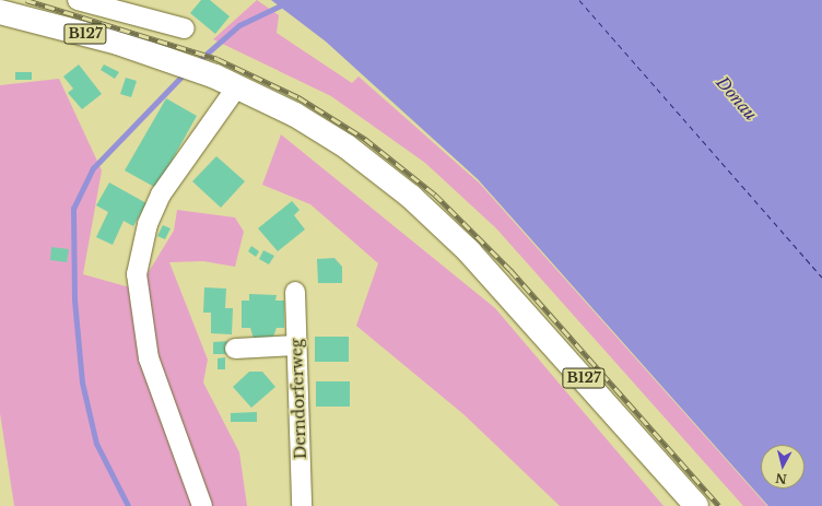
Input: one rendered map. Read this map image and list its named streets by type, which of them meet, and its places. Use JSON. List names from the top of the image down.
{
  "streets": {
    "main road": ["B127"],
    "street": ["Derndorferweg"]
  },
  "water": ["Donau"],
  "north": "bottom"
}
